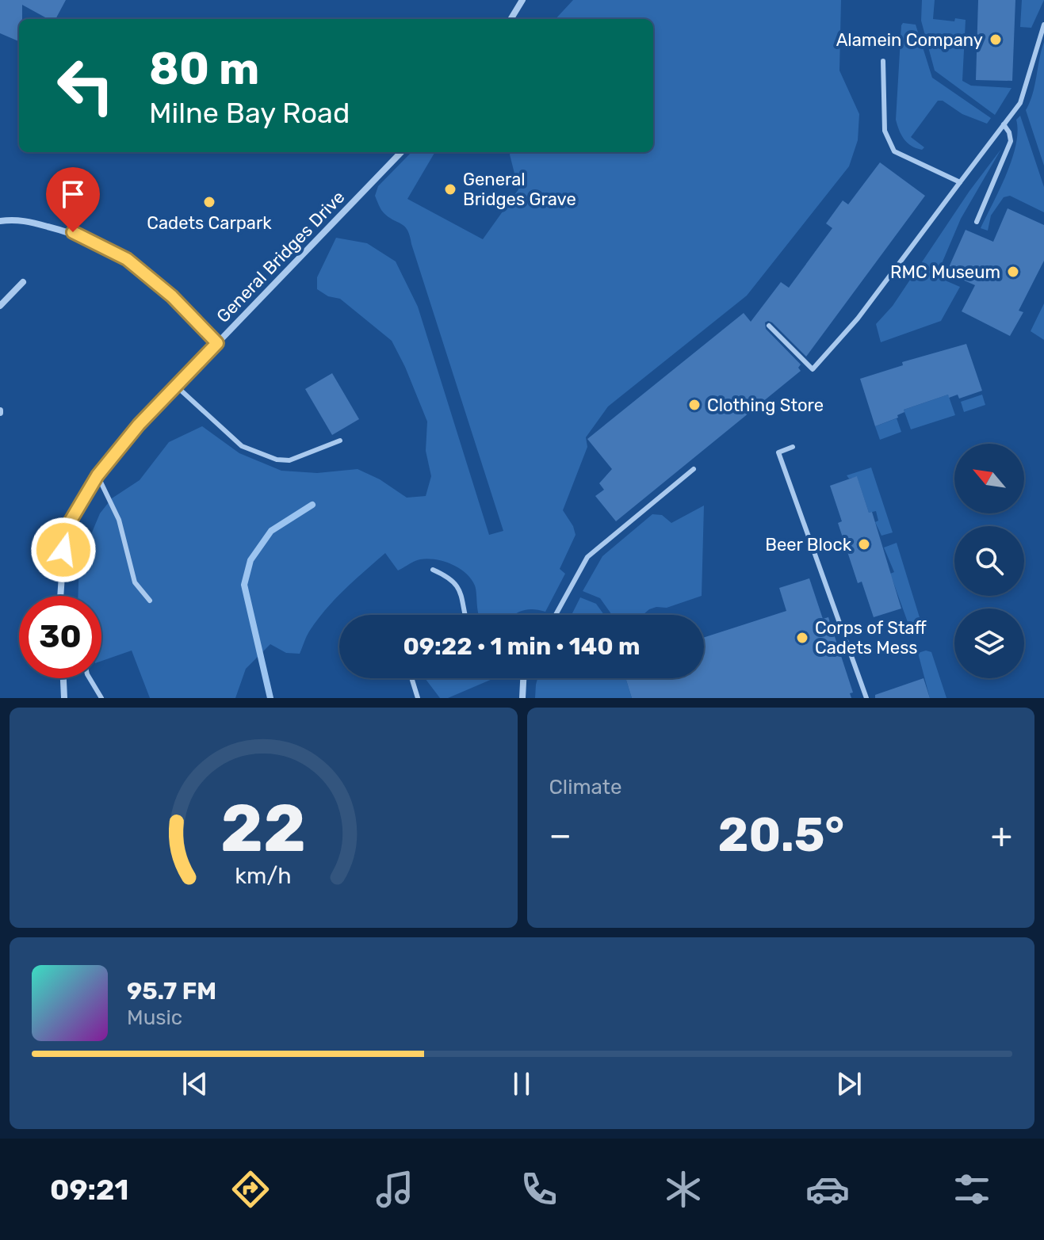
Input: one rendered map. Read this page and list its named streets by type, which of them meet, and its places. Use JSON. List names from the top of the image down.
{
  "streets": {
    "street": ["General Bridges Drive"]
  },
  "places": [
    "Alamein Company",
    "General Bridges Grave",
    "Cadets Carpark",
    "RMC Museum",
    "Clothing Store",
    "Beer Block",
    "Corps of Staff Cadets Mess"
  ],
  "north": "top left",
  "page": {
    "turn": ["80 m", "Milne Bay Road"],
    "limit": "30",
    "trip": "09:22 · 1 min · 140 m",
    "tile": "Climate",
    "heat": ["−", "20.5°", "+"],
    "song": ["95.7 FM", "Music"],
    "tabs": "09:21",
    "gauge": ["22", "km/h"]
  }
}
